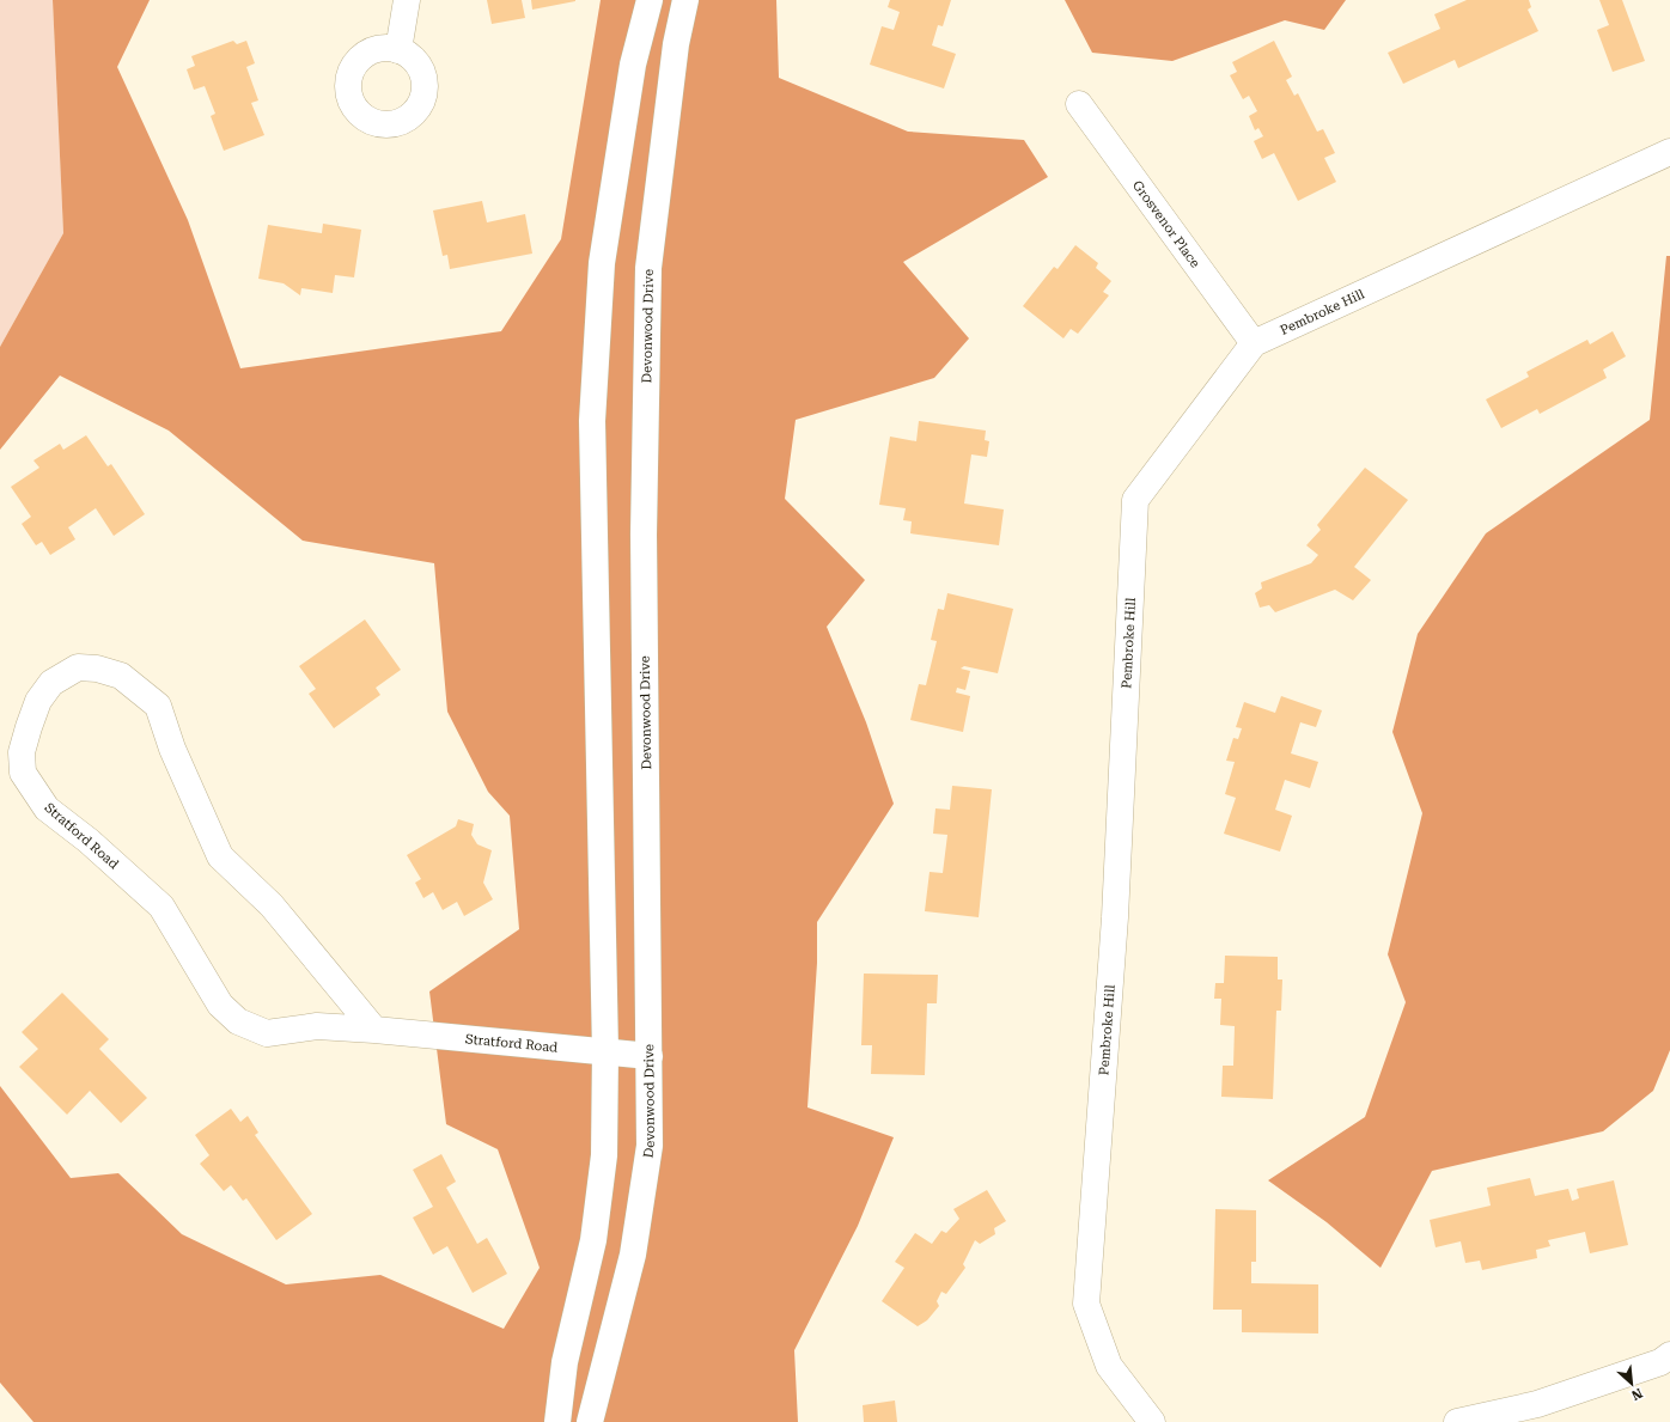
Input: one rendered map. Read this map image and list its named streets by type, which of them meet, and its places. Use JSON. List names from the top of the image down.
{
  "streets": {
    "street": [
      "Grosvenor Place",
      "Pembroke Hill",
      "Devonwood Drive",
      "Stratford Road"
    ]
  },
  "crossings": [
    ["Grosvenor Place", "Pembroke Hill"],
    ["Devonwood Drive", "Stratford Road"]
  ],
  "north": "bottom right"
}
